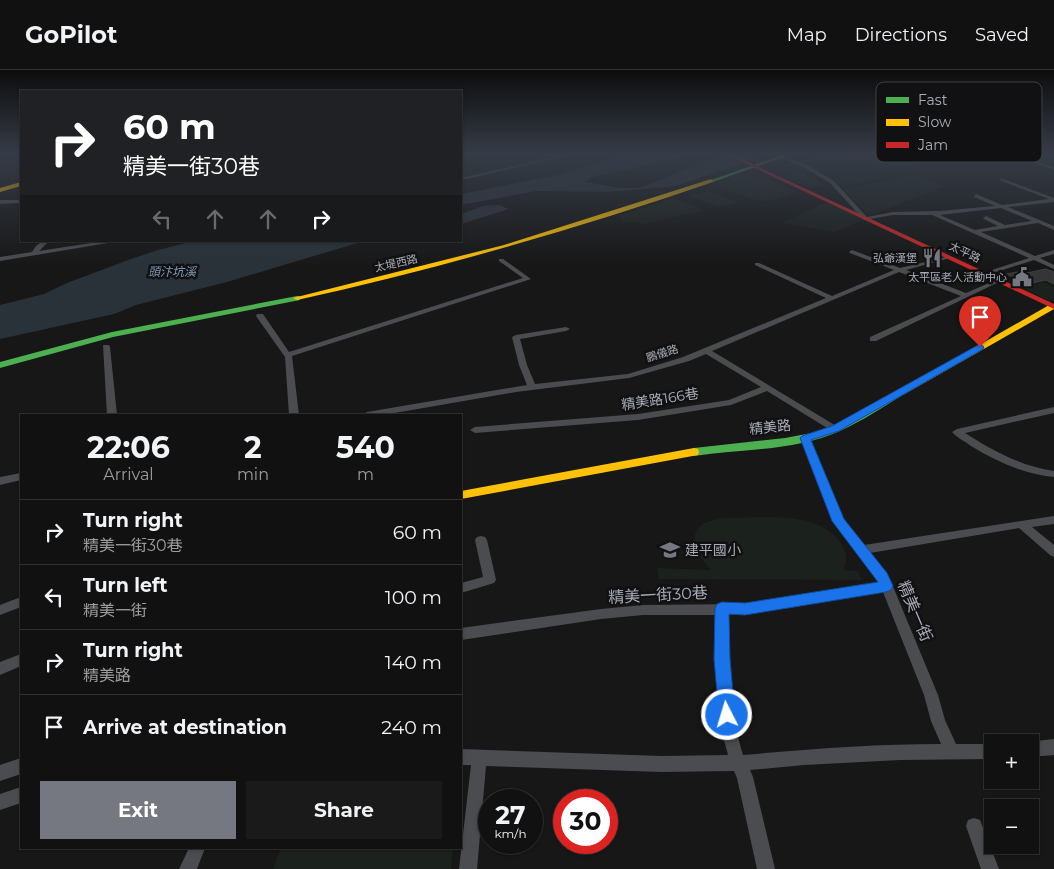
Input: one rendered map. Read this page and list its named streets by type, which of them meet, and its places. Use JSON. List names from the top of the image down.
{
  "streets": {
    "street": [
      "太平路",
      "太堤西路",
      "鵬儀路",
      "精美路166巷",
      "精美路",
      "精美一街30巷",
      "精美一街"
    ]
  },
  "crossings": [
    ["太平路", "鵬儀路"],
    ["太平路", "精美路"],
    ["精美路", "精美一街"],
    ["精美一街30巷", "精美一街"]
  ],
  "water": ["頭汴坑溪"],
  "places": {
    "restaurant": ["弘爺漢堡"],
    "public building": ["太平區老人活動中心"],
    "school or university": ["建平國小"]
  },
  "legend": ["Fast", "Slow", "Jam"],
  "page": {
    "header": "GoPilot",
    "nav": ["Map", "Directions", "Saved"],
    "turn": ["60 m", "精美一街30巷"],
    "eta": [
      "22:06",
      "Arrival",
      "2",
      "min",
      "540",
      "m"
    ],
    "list": [
      {
        "name": "Turn right",
        "note": "精美一街30巷",
        "value": "60 m"
      },
      {
        "name": "Turn left",
        "note": "精美一街",
        "value": "100 m"
      },
      {
        "name": "Turn right",
        "note": "精美路",
        "value": "140 m"
      },
      {
        "name": "Arrive at destination",
        "value": "240 m"
      }
    ],
    "map_buttons": ["+", "−"],
    "buttons": ["Exit", "Share"],
    "speed": "27 km/h",
    "limit": "30"
  }
}
